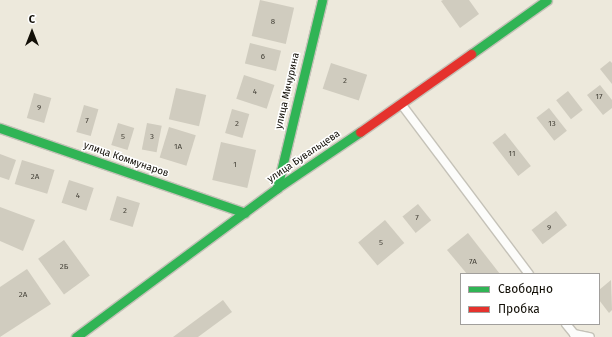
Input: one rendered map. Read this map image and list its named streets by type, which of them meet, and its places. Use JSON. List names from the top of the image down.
{
  "streets": {
    "main road": ["улица Мичурина", "улица Бувальцева", "улица Коммунаров"]
  },
  "crossings": [
    ["улица Мичурина", "улица Бувальцева"],
    ["улица Бувальцева", "улица Коммунаров"]
  ],
  "house_numbers": [
    "8",
    "6",
    "2",
    "4",
    "17",
    "9",
    "7",
    "2",
    "13",
    "5",
    "3",
    "1А",
    "11",
    "1",
    "2А",
    "4",
    "2",
    "7",
    "9",
    "5",
    "7А",
    "2Б",
    "2А"
  ],
  "legend": ["Свободно", "Пробка"],
  "north": "top"
}
